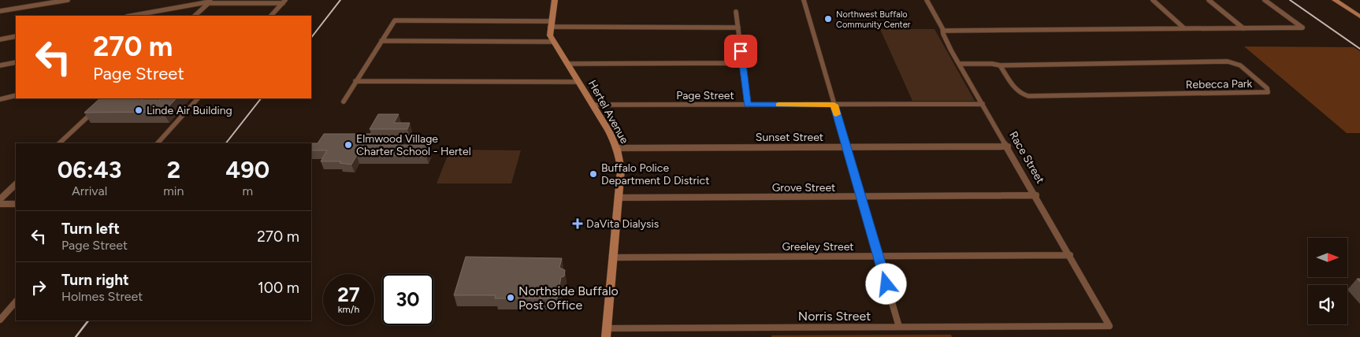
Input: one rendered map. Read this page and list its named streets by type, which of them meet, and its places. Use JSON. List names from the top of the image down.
{
  "streets": {
    "street": [
      "Rebecca Park",
      "Page Street",
      "Hertel Avenue",
      "Sunset Street",
      "Race Street",
      "Grove Street",
      "Greeley Street",
      "Norris Street"
    ]
  },
  "crossings": [
    ["Rebecca Park", "Race Street"],
    ["Page Street", "Hertel Avenue"],
    ["Page Street", "Race Street"],
    ["Hertel Avenue", "Sunset Street"],
    ["Hertel Avenue", "Grove Street"],
    ["Hertel Avenue", "Greeley Street"],
    ["Hertel Avenue", "Norris Street"],
    ["Sunset Street", "Race Street"],
    ["Race Street", "Grove Street"],
    ["Race Street", "Greeley Street"],
    ["Race Street", "Norris Street"]
  ],
  "places": {
    "other": [
      "Northwest Buffalo Community Center",
      "Linde Air Building",
      "Elmwood Village Charter School - Hertel",
      "Buffalo Police Department D District",
      "Northside Buffalo Post Office"
    ],
    "health": ["DaVita Dialysis"]
  },
  "north": "right",
  "page": {
    "turn": ["270 m", "Page Street"],
    "eta": [
      "06:43",
      "Arrival",
      "2",
      "min",
      "490",
      "m"
    ],
    "list": [
      {
        "name": "Turn left",
        "note": "Page Street",
        "value": "270 m"
      },
      {
        "name": "Turn right",
        "note": "Holmes Street",
        "value": "100 m"
      }
    ],
    "speed": "27 km/h",
    "limit": "30"
  }
}
